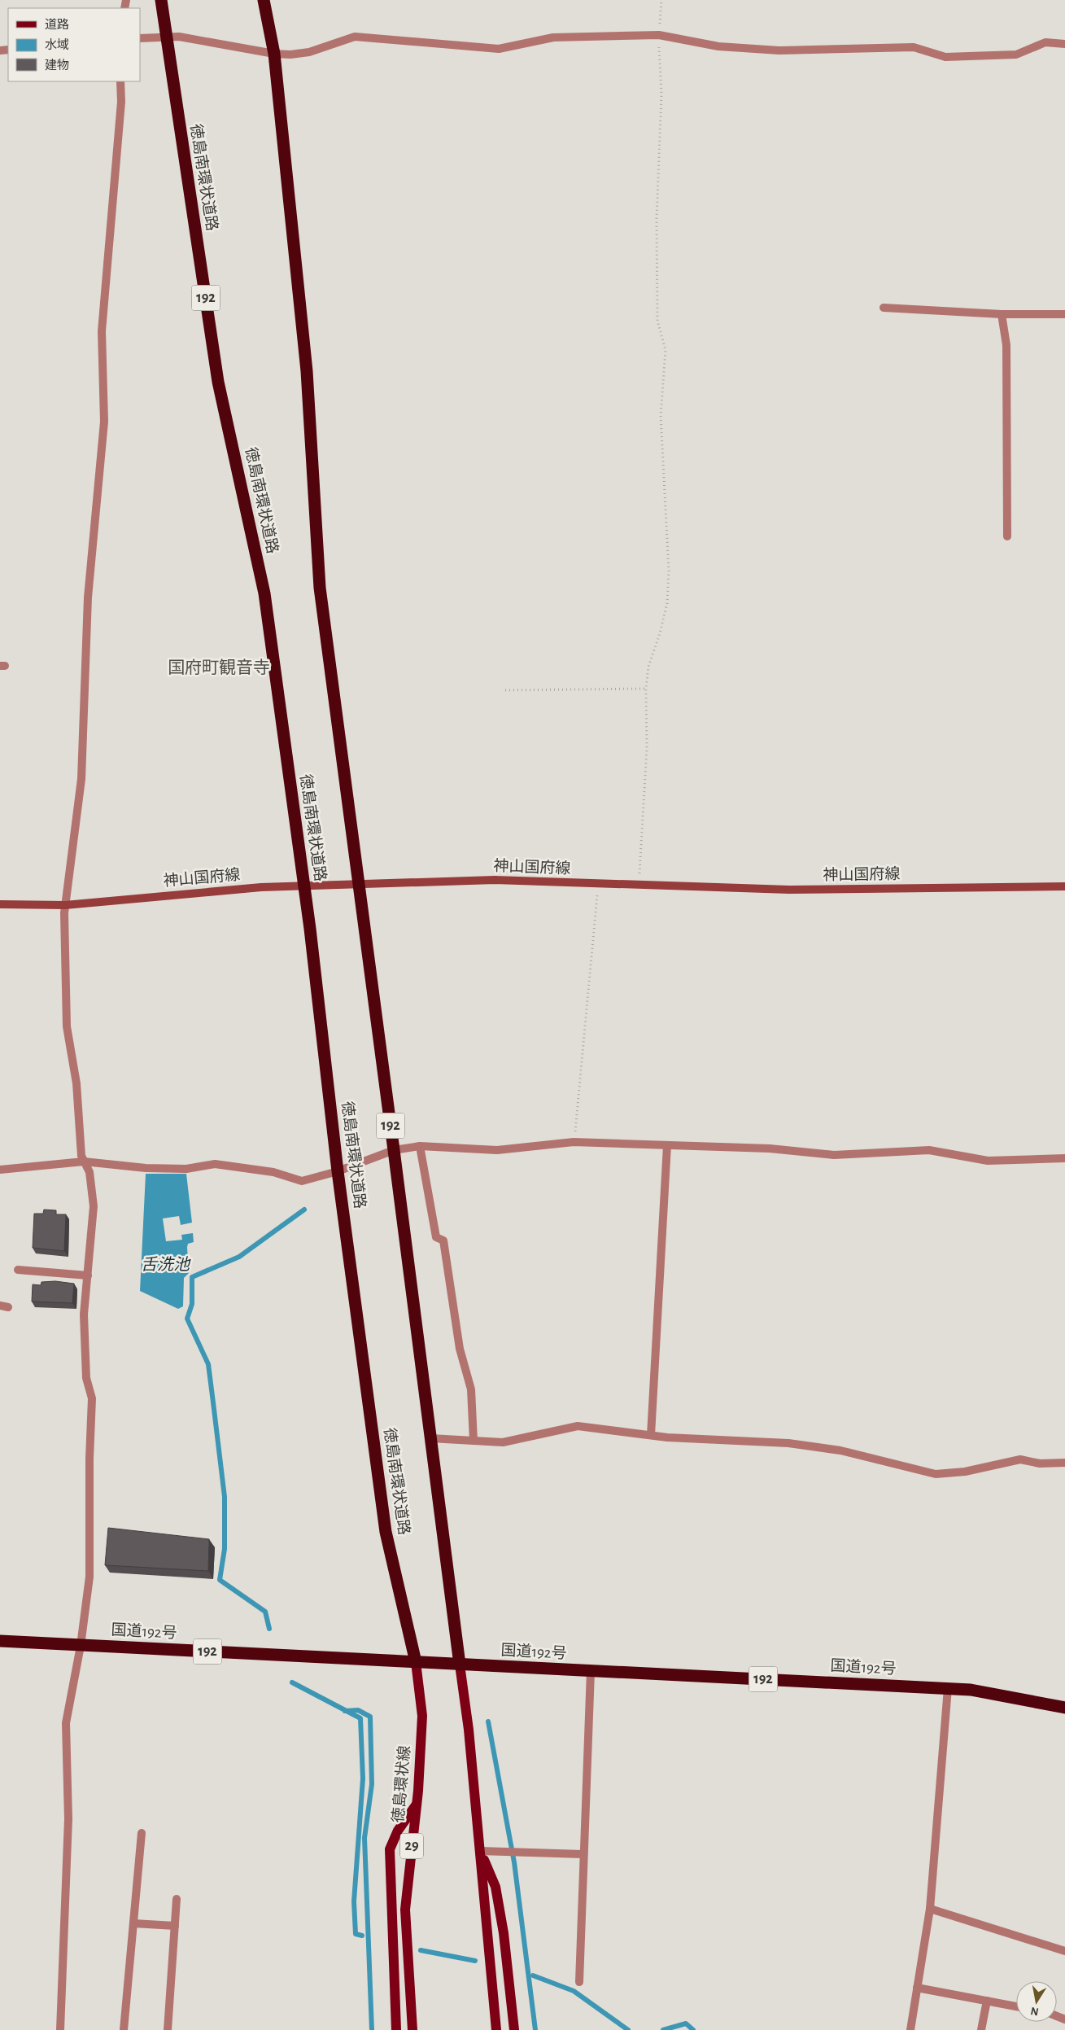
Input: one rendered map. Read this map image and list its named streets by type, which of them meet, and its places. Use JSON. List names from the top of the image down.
{
  "streets": {
    "highway": ["徳島南環状道路", "192", "国道192号"],
    "main road": ["神山国府線", "徳島環状線", "29"]
  },
  "crossings": [
    ["徳島南環状道路", "神山国府線"],
    ["徳島南環状道路", "国道192号"],
    ["徳島南環状道路", "徳島環状線"],
    ["192", "神山国府線"],
    ["192", "国道192号"],
    ["国道192号", "徳島環状線"]
  ],
  "districts": ["国府町観音寺"],
  "water": ["舌洗池"],
  "legend": ["道路", "水域", "建物"],
  "north": "bottom"
}
